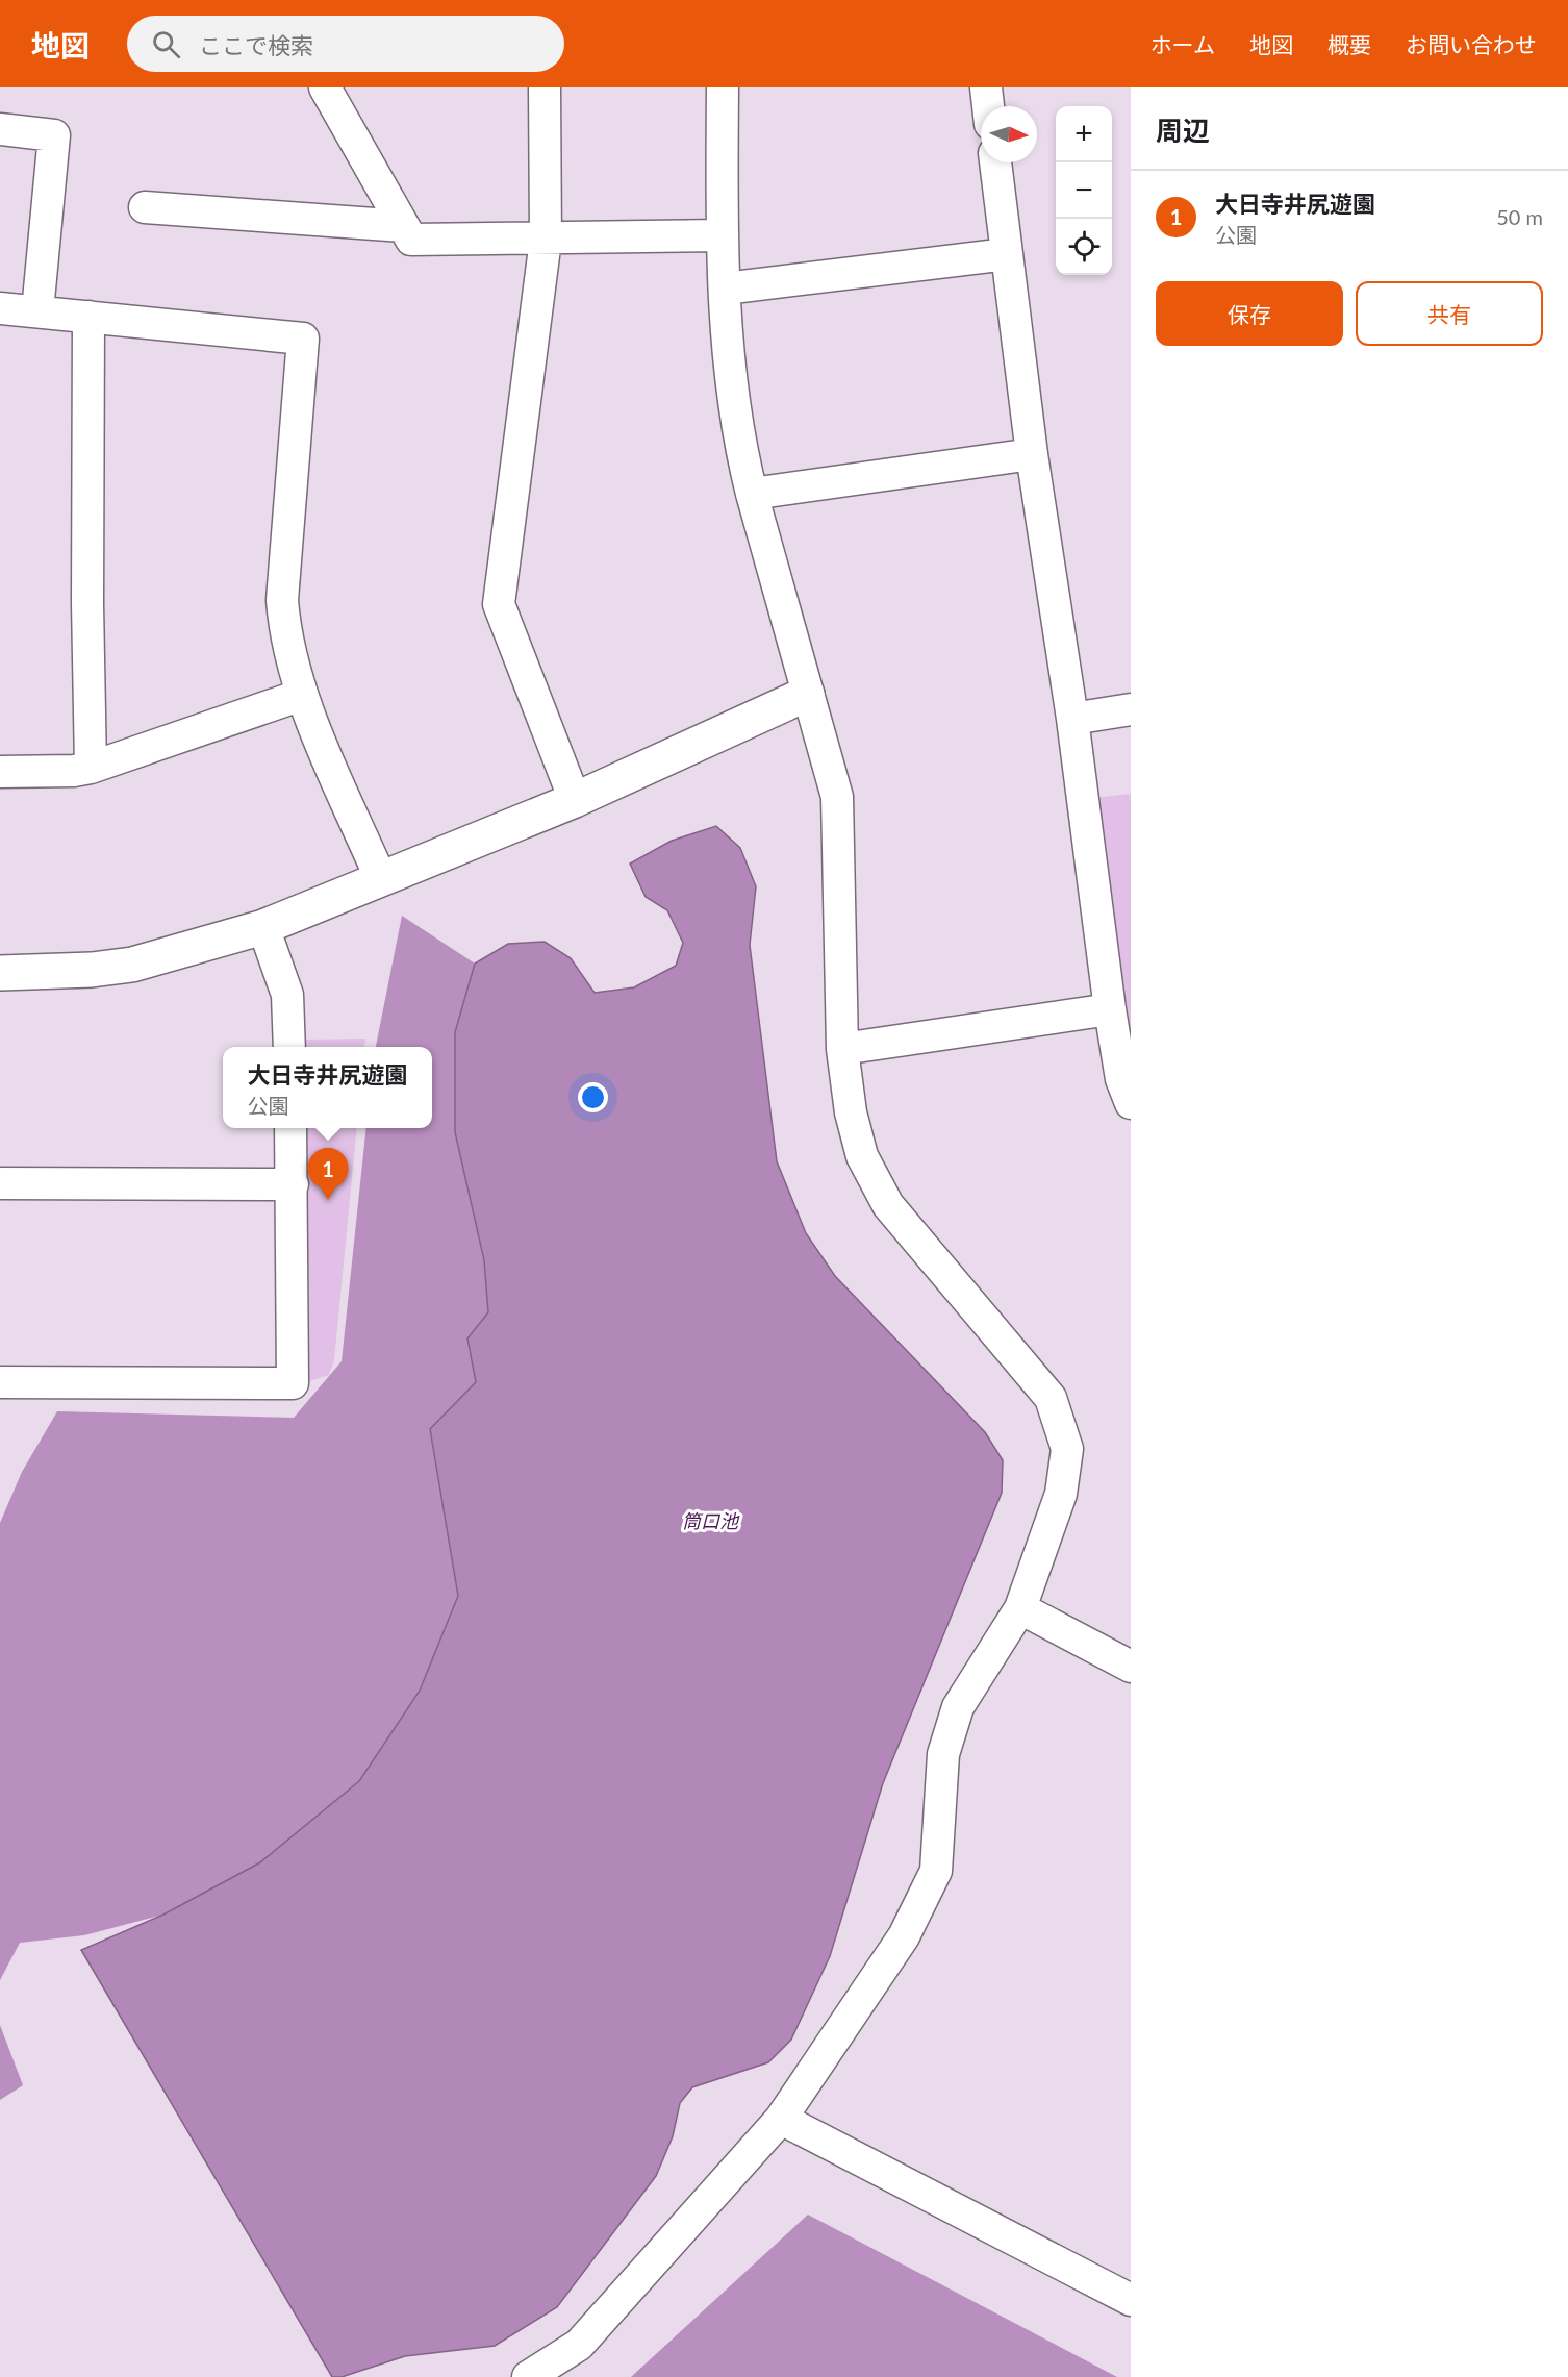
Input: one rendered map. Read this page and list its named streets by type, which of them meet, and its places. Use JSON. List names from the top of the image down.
{
  "water": ["筒口池"],
  "north": "right",
  "page": {
    "header": "地図",
    "search": "ここで検索",
    "nav": [
      "ホーム",
      "地図",
      "概要",
      "お問い合わせ"
    ],
    "heading": "周辺",
    "map_buttons": ["+", "−"],
    "list": [
      {
        "mark": "1",
        "name": "大日寺井尻遊園",
        "note": "公園",
        "value": "50 m"
      }
    ],
    "buttons": ["保存", "共有"],
    "popup": ["大日寺井尻遊園", "公園"],
    "pins": "1"
  }
}
